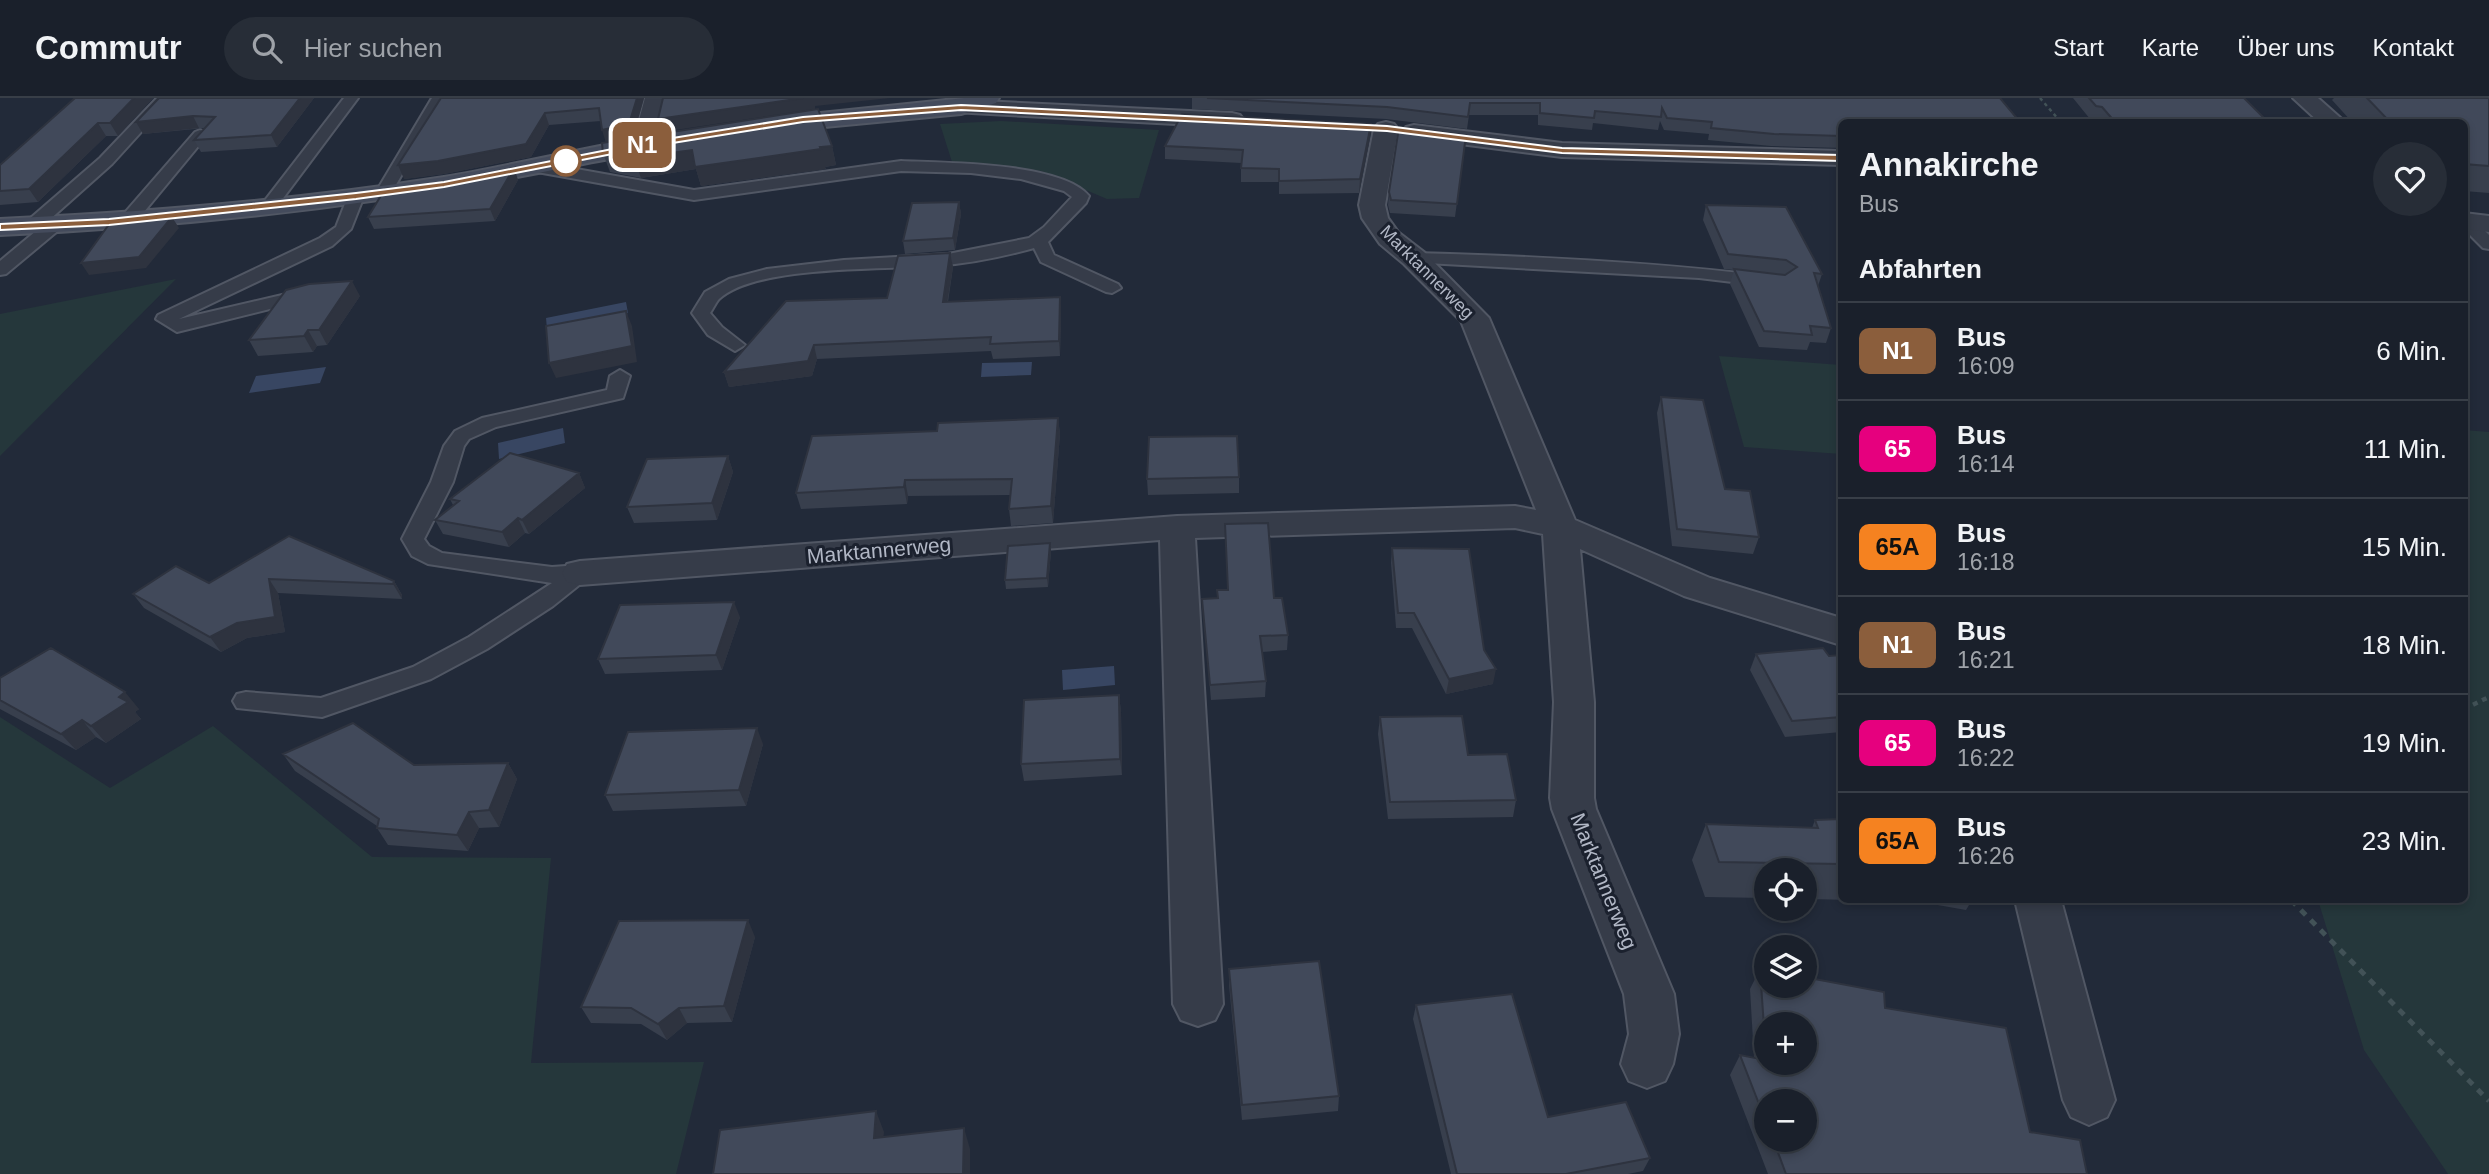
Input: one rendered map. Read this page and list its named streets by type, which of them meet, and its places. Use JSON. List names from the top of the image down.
{
  "streets": {
    "street": ["Marktannerweg"]
  },
  "lines": ["bus line N1"],
  "page": {
    "header": "Commutr",
    "search": "Hier suchen",
    "nav": [
      "Start",
      "Karte",
      "Über uns",
      "Kontakt"
    ],
    "on_map": "N1",
    "heading": [
      ["Annakirche", "Bus"],
      "Abfahrten"
    ],
    "list": [
      {
        "mark": "N1",
        "name": "Bus",
        "note": "16:09",
        "value": "6 Min."
      },
      {
        "mark": "65",
        "name": "Bus",
        "note": "16:14",
        "value": "11 Min."
      },
      {
        "mark": "65A",
        "name": "Bus",
        "note": "16:18",
        "value": "15 Min."
      },
      {
        "mark": "N1",
        "name": "Bus",
        "note": "16:21",
        "value": "18 Min."
      },
      {
        "mark": "65",
        "name": "Bus",
        "note": "16:22",
        "value": "19 Min."
      },
      {
        "mark": "65A",
        "name": "Bus",
        "note": "16:26",
        "value": "23 Min."
      }
    ],
    "map_buttons": ["+", "−"]
  }
}
